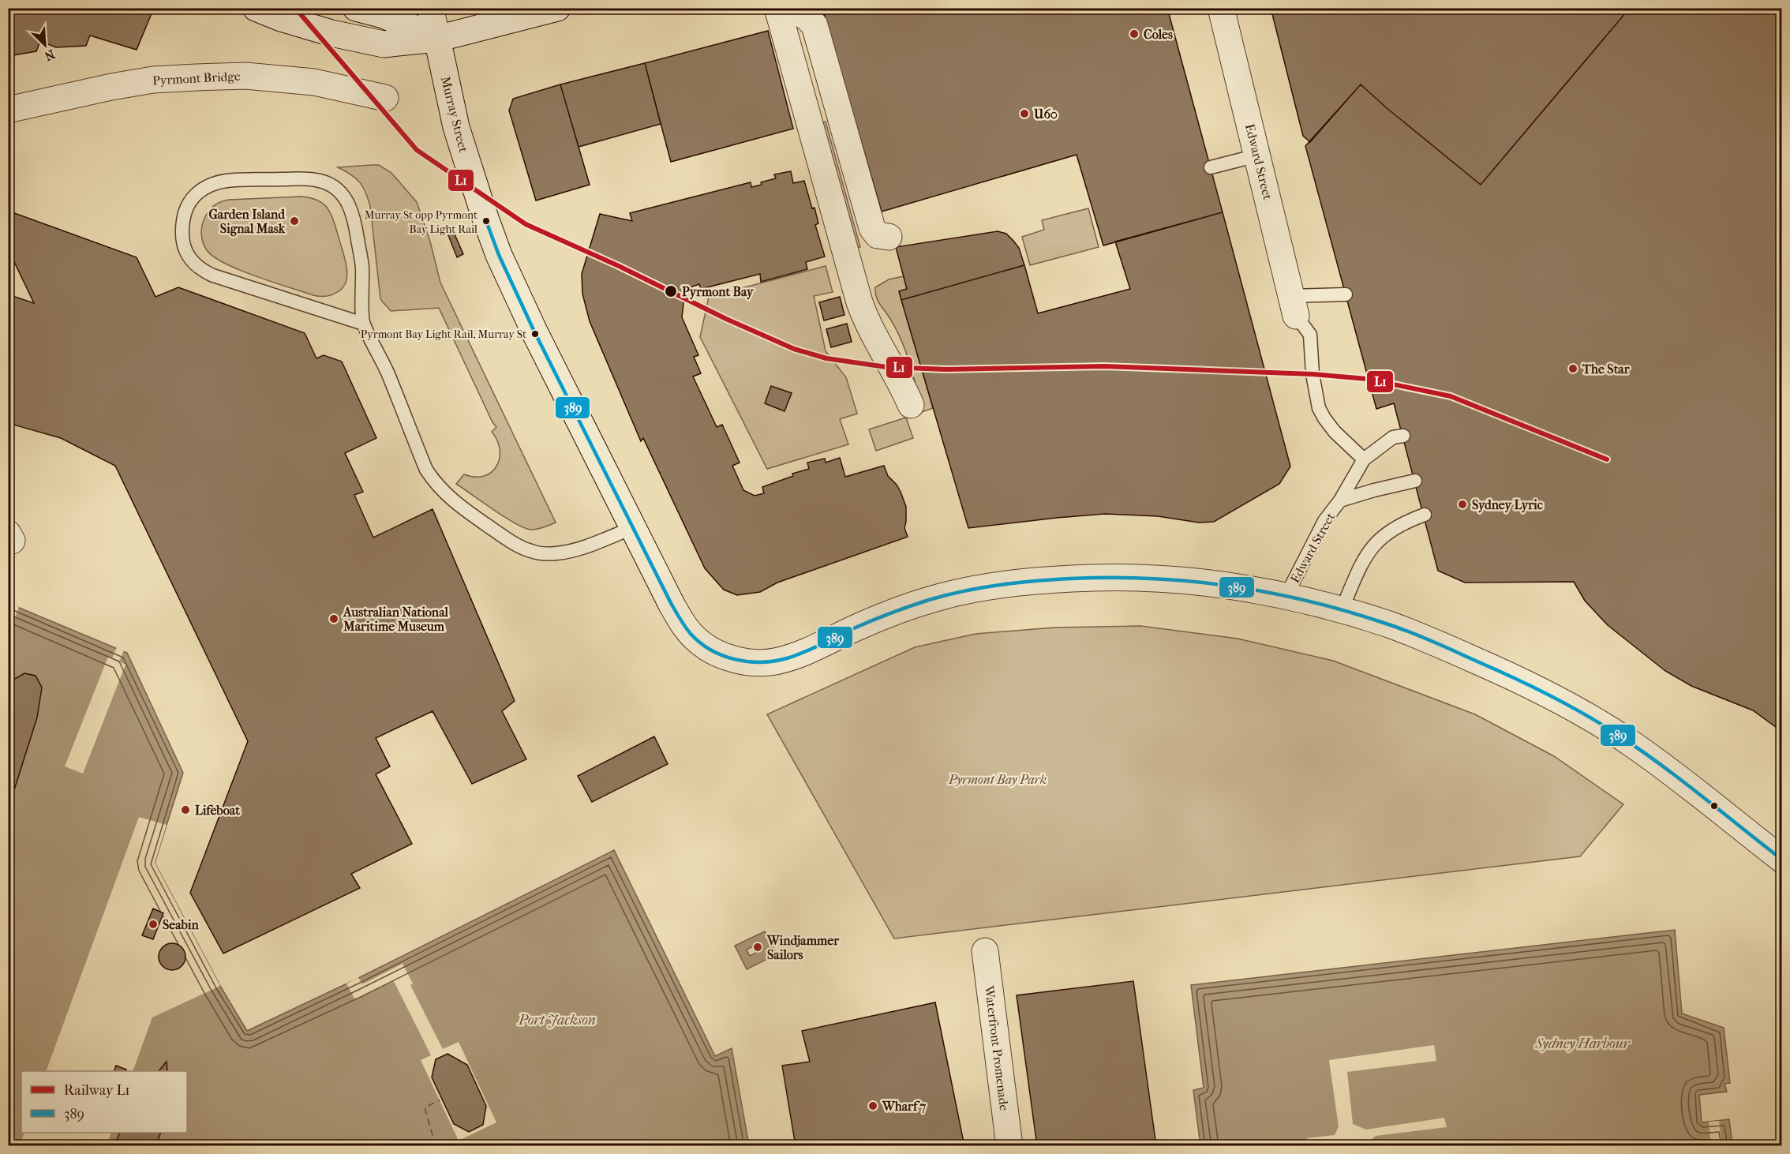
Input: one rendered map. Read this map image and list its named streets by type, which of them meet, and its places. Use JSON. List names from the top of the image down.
{
  "streets": {
    "street": [
      "Pyrmont Bridge",
      "Murray Street",
      "Edward Street",
      "Waterfront Promenade"
    ]
  },
  "crossings": [
    ["Murray Street", "Edward Street"]
  ],
  "water": ["Port Jackson", "Sydney Harbour"],
  "parks": ["Pyrmont Bay Park"],
  "places": [
    "Coles",
    "U60",
    "Garden Island Signal Mask",
    "Murray St opp Pyrmont Bay Light Rail",
    "Pyrmont Bay",
    "Pyrmont Bay Light Rail, Murray St",
    "The Star",
    "Sydney Lyric",
    "Australian National Maritime Museum",
    "Lifeboat",
    "Seabin",
    "Windjammer Sailors",
    "Wharf 7"
  ],
  "lines": ["rail line L1", "transit line 389"],
  "legend": ["Railway L1", "389"],
  "north": "bottom right"
}
